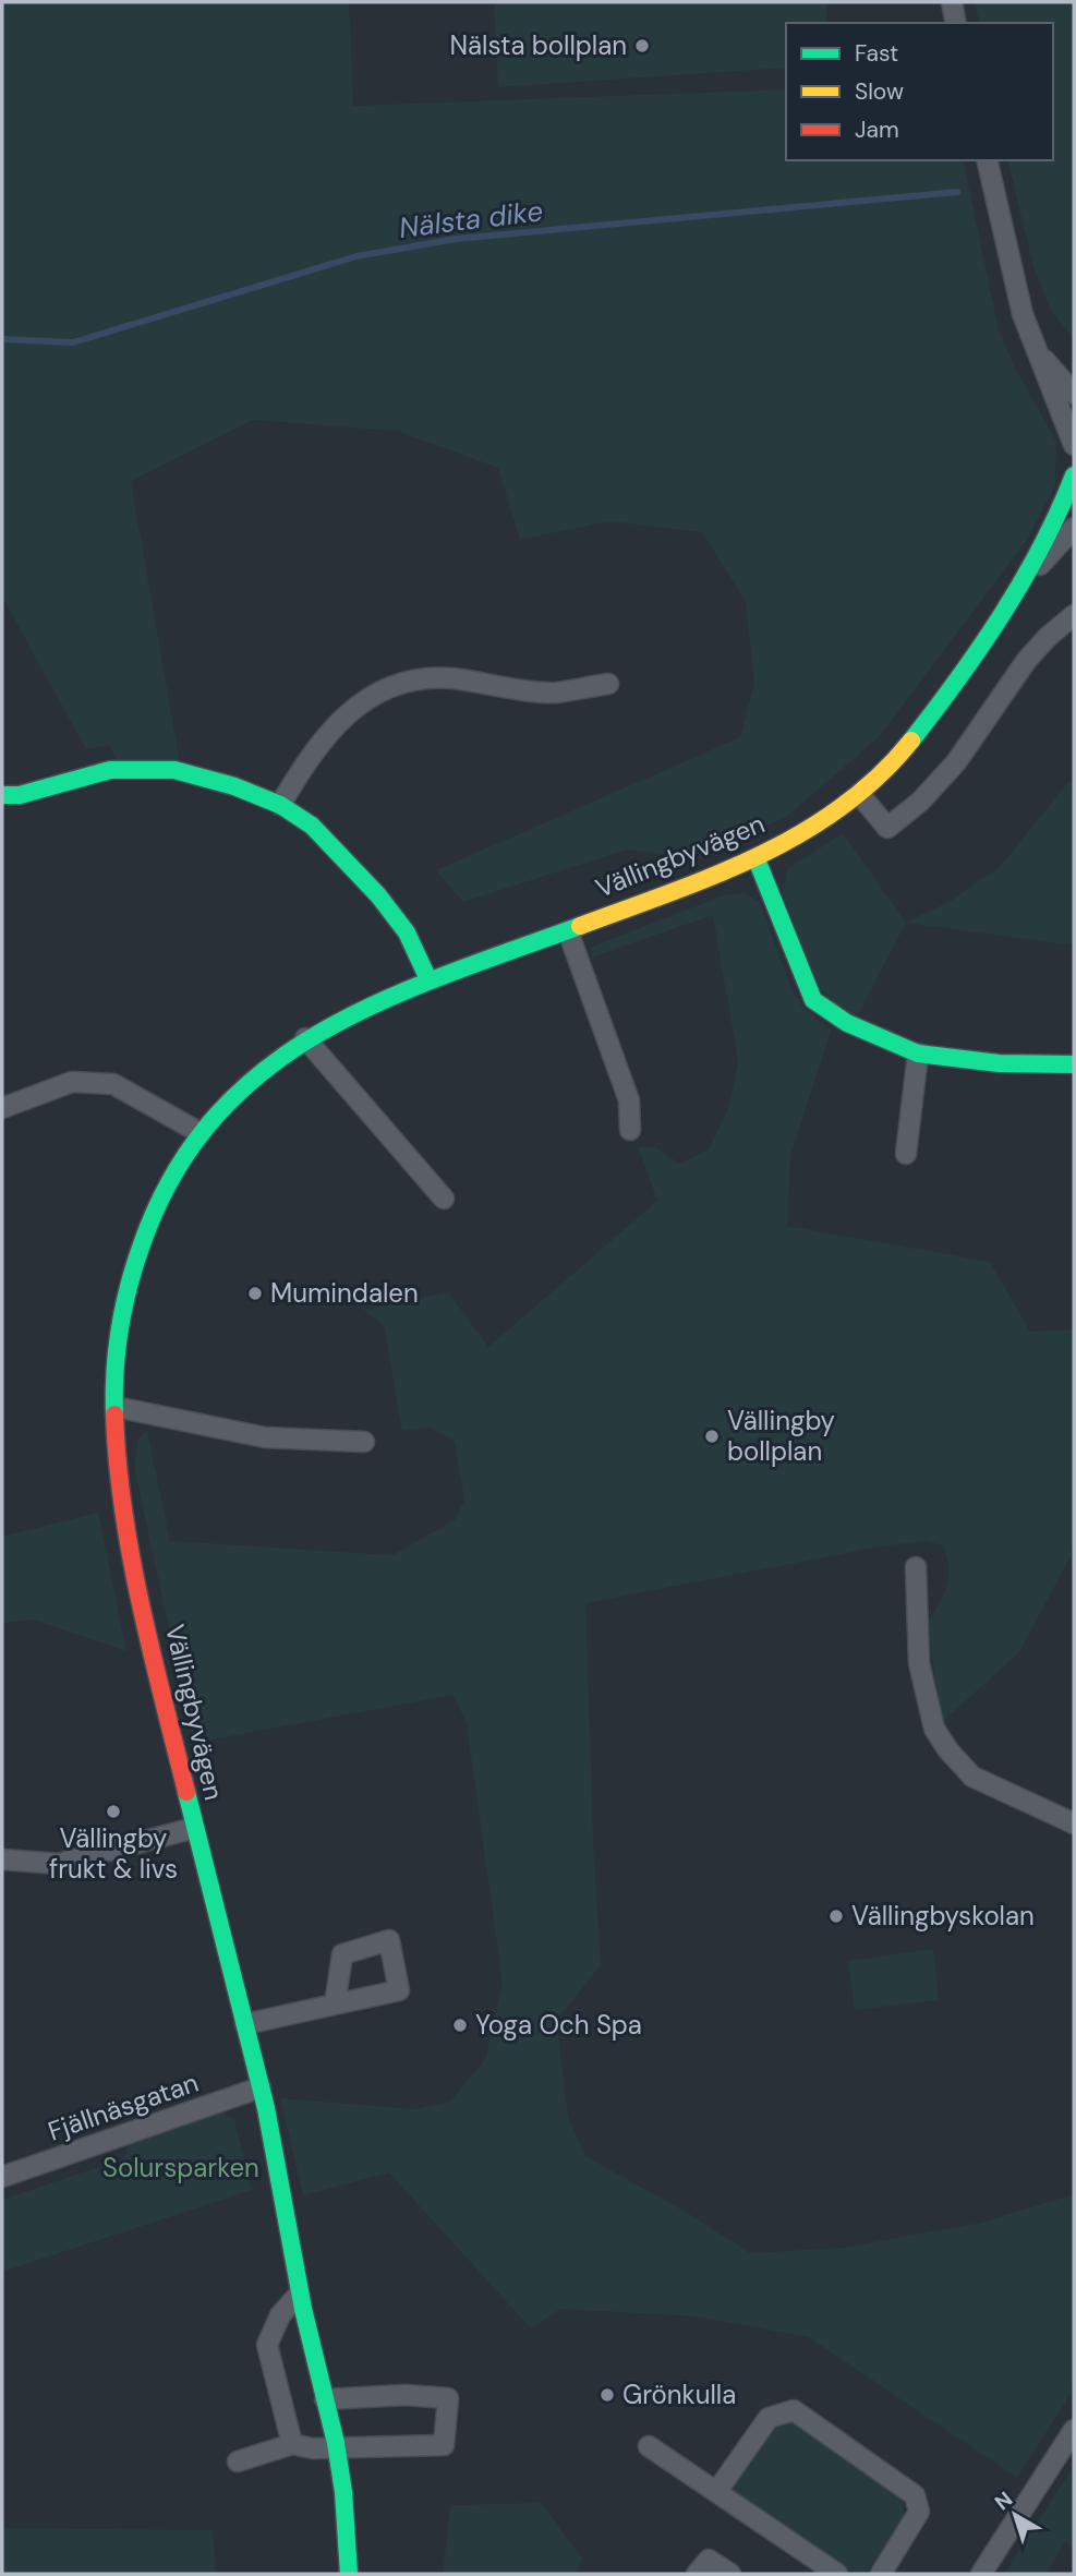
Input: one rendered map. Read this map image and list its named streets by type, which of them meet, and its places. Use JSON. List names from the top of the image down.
{
  "streets": {
    "street": ["Vällingbyvägen", "Fjällnäsgatan"]
  },
  "crossings": [
    ["Vällingbyvägen", "Fjällnäsgatan"]
  ],
  "water": ["Nälsta dike"],
  "parks": ["Solursparken"],
  "places": [
    "Nälsta bollplan",
    "Mumindalen",
    "Vällingby bollplan",
    "Vällingby frukt & livs",
    "Vällingbyskolan",
    "Yoga Och Spa",
    "Grönkulla"
  ],
  "legend": ["Fast", "Slow", "Jam"],
  "north": "top left"
}
